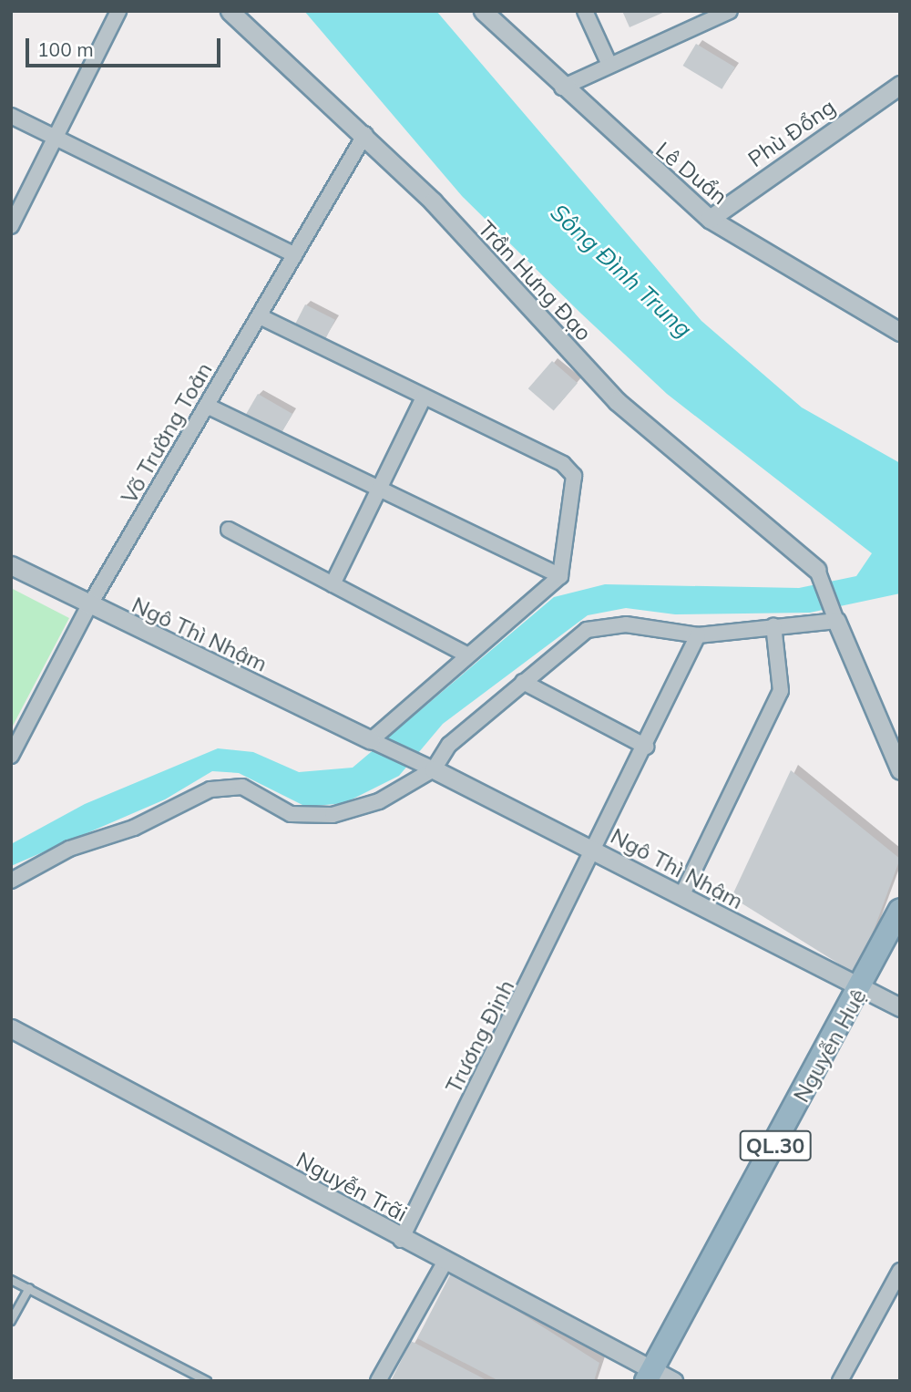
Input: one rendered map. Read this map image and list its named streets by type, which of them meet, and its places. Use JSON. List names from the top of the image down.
{
  "streets": {
    "highway": ["Nguyễn Huệ", "QL.30"],
    "street": [
      "Phù Đổng",
      "Lê Duẩn",
      "Trần Hưng Đạo",
      "Võ Trường Toản",
      "Ngô Thì Nhậm",
      "Trương Định",
      "Nguyễn Trãi"
    ]
  },
  "crossings": [
    ["Phù Đổng", "Lê Duẩn"],
    ["Trần Hưng Đạo", "Võ Trường Toản"],
    ["Võ Trường Toản", "Ngô Thì Nhậm"],
    ["Ngô Thì Nhậm", "Trương Định"],
    ["Ngô Thì Nhậm", "Nguyễn Huệ"],
    ["Trương Định", "Nguyễn Trãi"],
    ["Nguyễn Huệ", "Nguyễn Trãi"]
  ],
  "water": ["Sông Đình Trung"],
  "scale_bar": "100 m"
}
